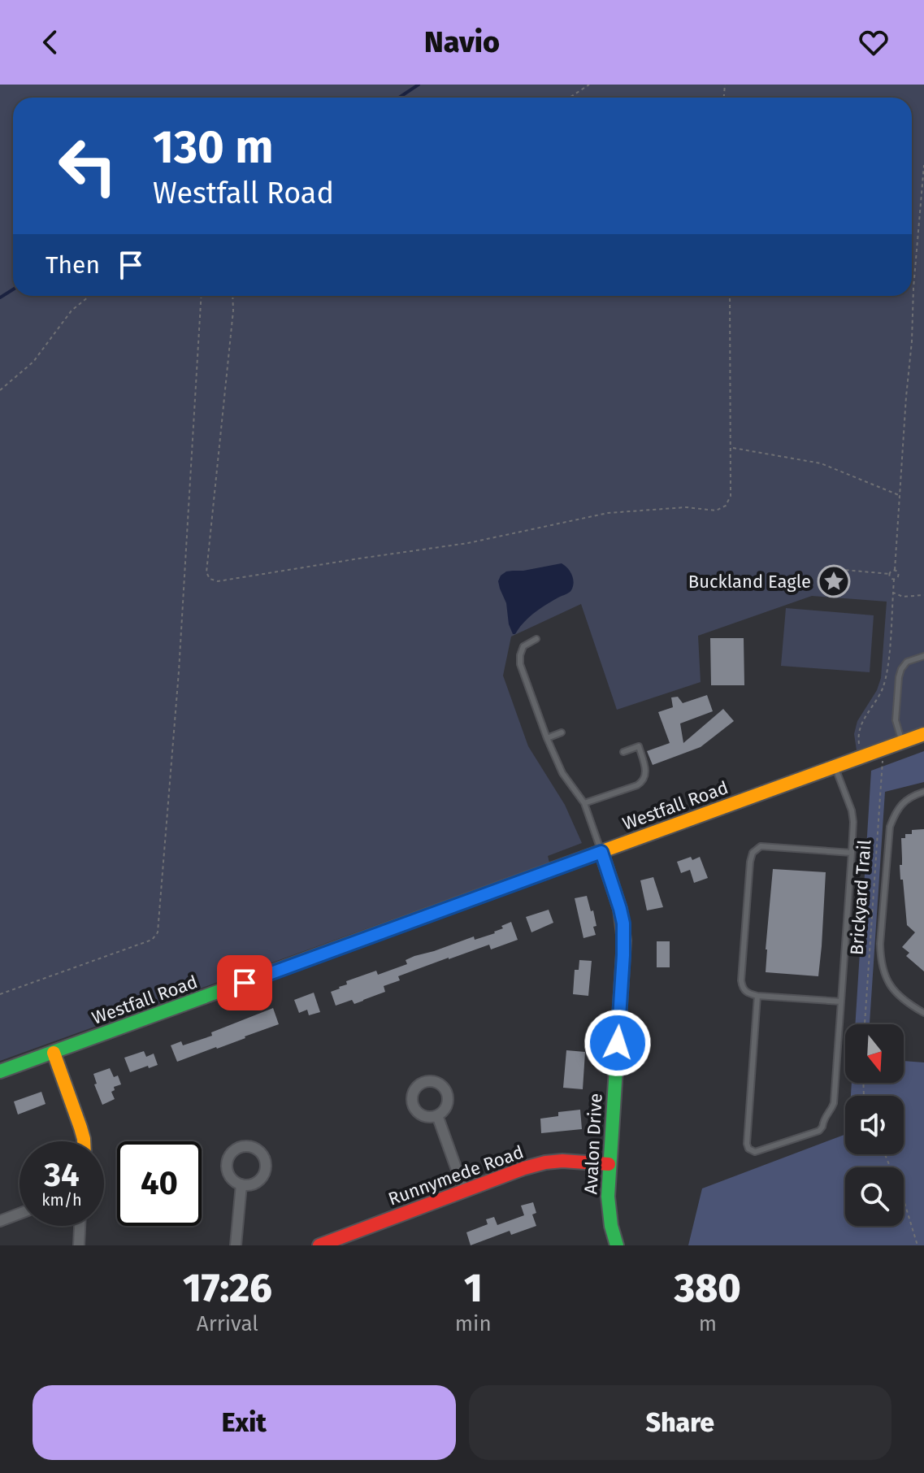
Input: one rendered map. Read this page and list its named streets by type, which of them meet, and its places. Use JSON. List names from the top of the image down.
{
  "streets": {
    "street": ["Westfall Road", "Avalon Drive", "Runnymede Road"],
    "path": ["Brickyard Trail"]
  },
  "crossings": [
    ["Westfall Road", "Avalon Drive"],
    ["Avalon Drive", "Runnymede Road"]
  ],
  "places": {
    "place": ["Buckland Eagle"]
  },
  "north": "bottom",
  "page": {
    "header": "Navio",
    "turn": ["130 m", "Westfall Road"],
    "then": "Then",
    "speed": "34 km/h",
    "limit": "40",
    "eta": [
      "17:26",
      "Arrival",
      "1",
      "min",
      "380",
      "m"
    ],
    "buttons": ["Exit", "Share"]
  }
}
